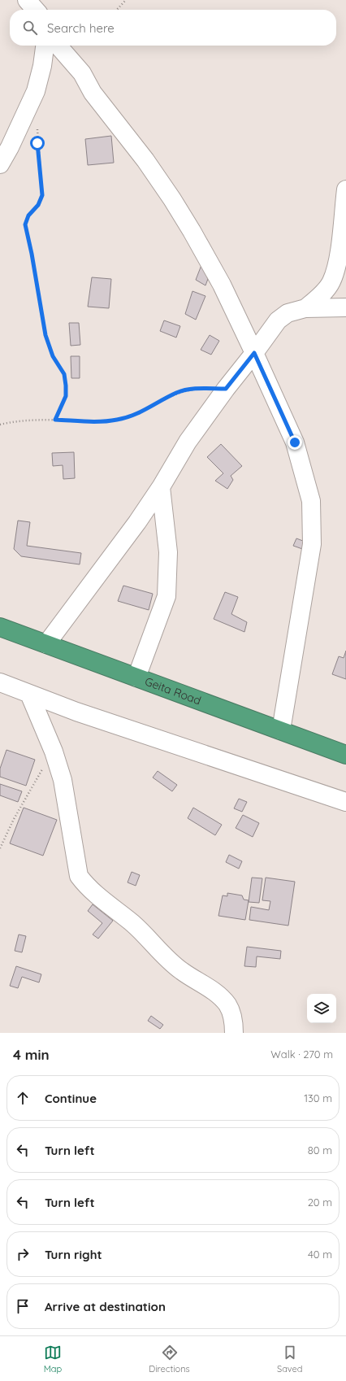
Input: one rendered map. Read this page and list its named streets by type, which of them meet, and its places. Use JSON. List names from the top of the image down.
{
  "streets": {
    "highway": ["Geita Road"]
  },
  "page": {
    "search": "Search here",
    "heading": ["4 min", "Walk · 270 m"],
    "list": [
      ["Continue", "130 m"],
      ["Turn left", "80 m"],
      ["Turn left", "20 m"],
      ["Turn right", "40 m"],
      "Arrive at destination"
    ],
    "nav": ["Map", "Directions", "Saved"]
  }
}
